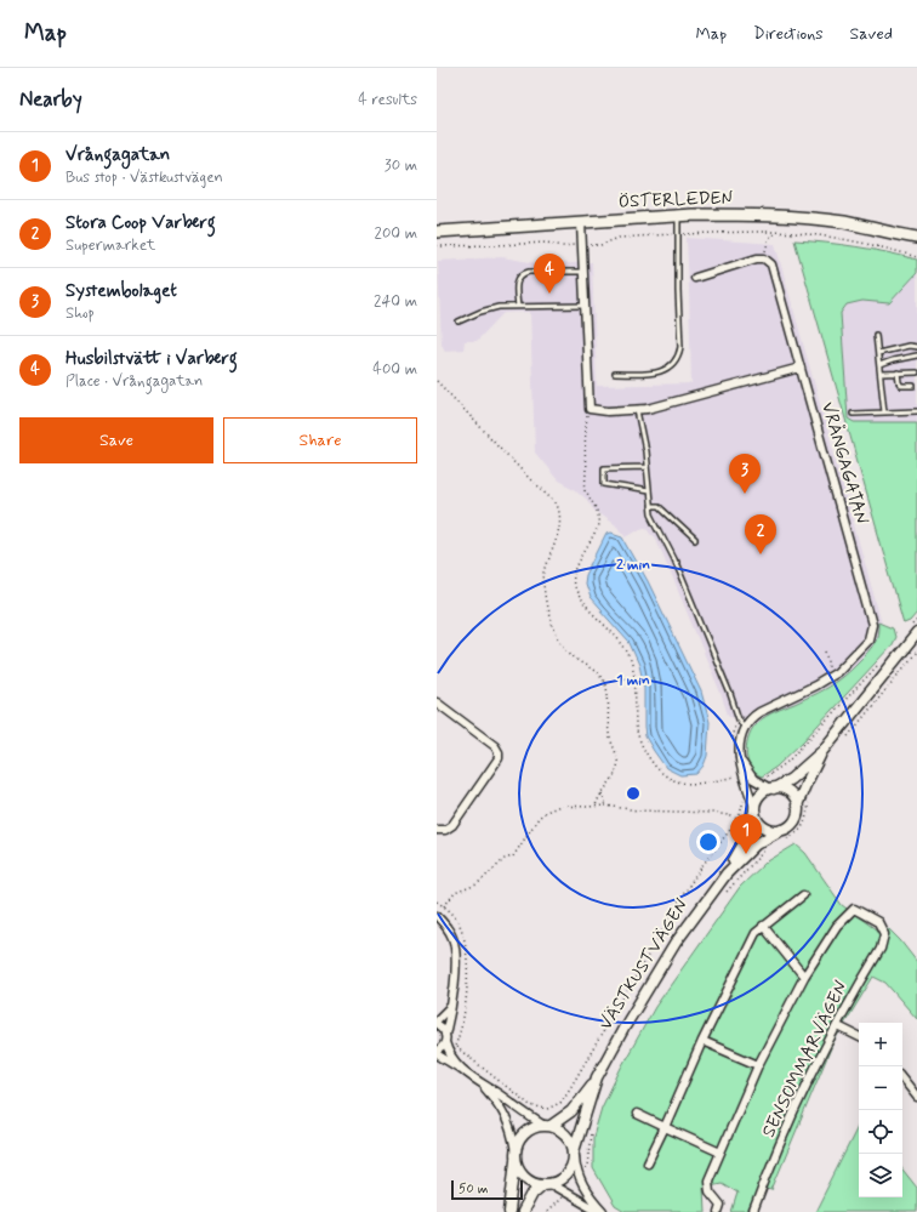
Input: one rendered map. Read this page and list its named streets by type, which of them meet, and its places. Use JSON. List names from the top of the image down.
{
  "streets": {
    "main road": ["ÖSTERLEDEN"],
    "street": ["VRÅNGAGATAN", "VÄSTKUSTVÄGEN", "SENSOMMARVÄGEN"]
  },
  "scale_bar": "50 m",
  "page": {
    "header": "Map",
    "nav": ["Map", "Directions", "Saved"],
    "heading": ["Nearby", "4 results"],
    "list": [
      {
        "mark": "1",
        "name": "Vrångagatan",
        "note": "Bus stop · Västkustvägen",
        "value": "30 m"
      },
      {
        "mark": "2",
        "name": "Stora Coop Varberg",
        "note": "Supermarket",
        "value": "200 m"
      },
      {
        "mark": "3",
        "name": "Systembolaget",
        "note": "Shop",
        "value": "240 m"
      },
      {
        "mark": "4",
        "name": "Husbilstvätt i Varberg",
        "note": "Place · Vrångagatan",
        "value": "400 m"
      }
    ],
    "pins": [
      "4",
      "3",
      "2",
      "1"
    ],
    "buttons": ["Save", "Share"],
    "map_buttons": ["+", "−"],
    "scale": "50 m"
  },
  "rings": ["2 min", "1 min"]
}
